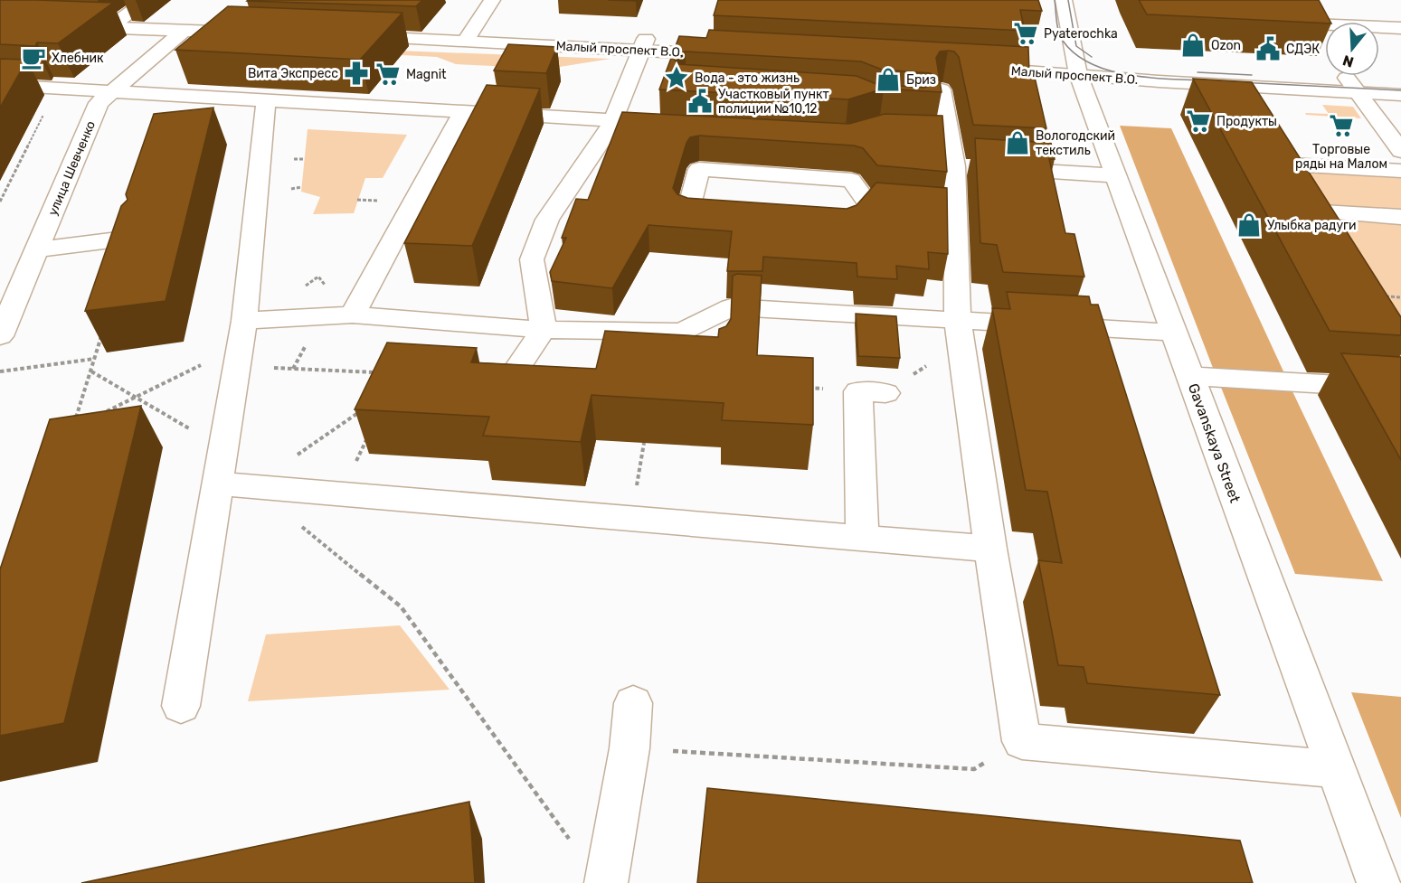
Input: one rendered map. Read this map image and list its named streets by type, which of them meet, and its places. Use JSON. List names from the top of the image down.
{
  "streets": {
    "street": ["Малый проспект В.О.", "улица Шевченко", "Gavanskaya Street"]
  },
  "crossings": [
    ["Малый проспект В.О.", "Gavanskaya Street"]
  ],
  "places": {
    "supermarket": [
      "Pyaterochka",
      "Magnit",
      "Продукты",
      "Торговые ряды на Малом"
    ],
    "shop": [
      "Ozon",
      "Бриз",
      "Вологодский текстиль",
      "Улыбка радуги"
    ],
    "public building": ["СДЭК", "Участковый пункт полиции №10,12"],
    "cafe": ["Хлебник"],
    "pharmacy": ["Вита Экспресс"],
    "place": ["Вода - это жизнь"]
  },
  "north": "bottom"
}
